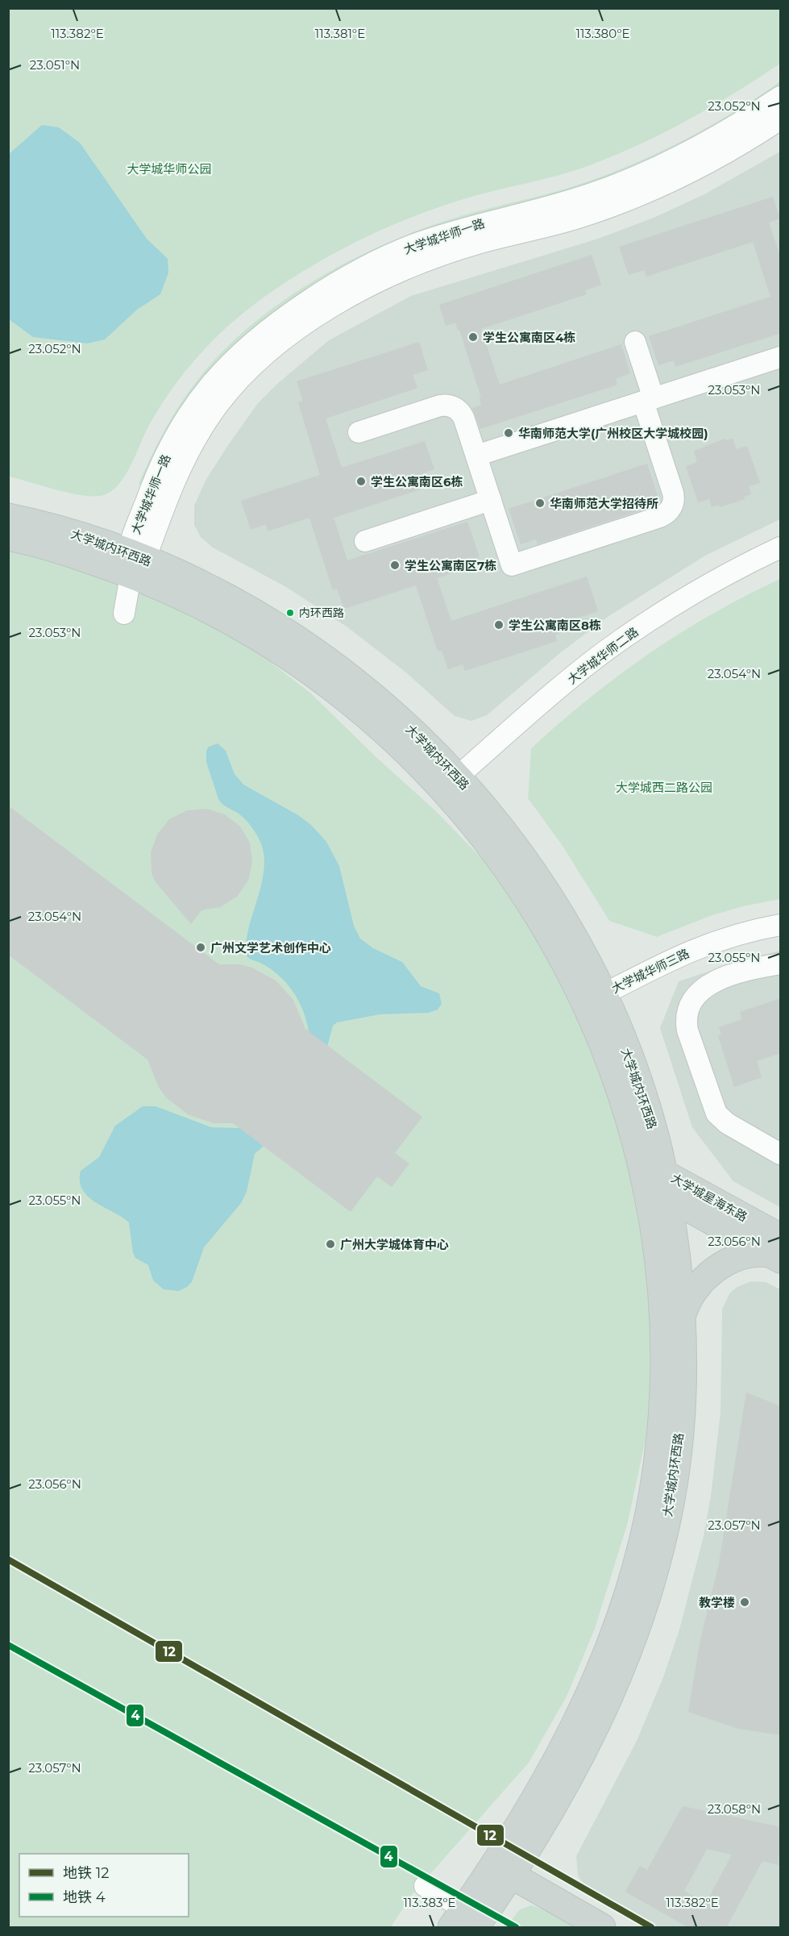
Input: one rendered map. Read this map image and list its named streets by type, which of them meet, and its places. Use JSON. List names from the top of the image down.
{
  "streets": {
    "main road": ["大学城内环西路", "大学城星海东路"],
    "street": ["大学城华师一路", "大学城华师二路", "大学城华师三路"]
  },
  "crossings": [
    ["大学城华师一路", "大学城内环西路"],
    ["大学城内环西路", "大学城华师二路"],
    ["大学城内环西路", "大学城华师三路"],
    ["大学城内环西路", "大学城星海东路"]
  ],
  "parks": ["大学城华师公园", "大学城西二路公园"],
  "places": [
    "学生公寓南区4栋",
    "华南师范大学(广州校区大学城校园)",
    "学生公寓南区6栋",
    "华南师范大学招待所",
    "学生公寓南区7栋",
    "内环西路",
    "学生公寓南区8栋",
    "广州文学艺术创作中心",
    "广州大学城体育中心",
    "教学楼"
  ],
  "lines": ["metro line 12", "metro line 4"],
  "legend": ["地铁 12", "地铁 4"],
  "coordinates": [
    "113.382°E",
    "113.381°E",
    "113.380°E",
    "23.051°N",
    "23.052°N",
    "23.053°N",
    "23.054°N",
    "23.055°N",
    "23.056°N",
    "23.057°N",
    "23.058°N",
    "113.383°E"
  ]
}
